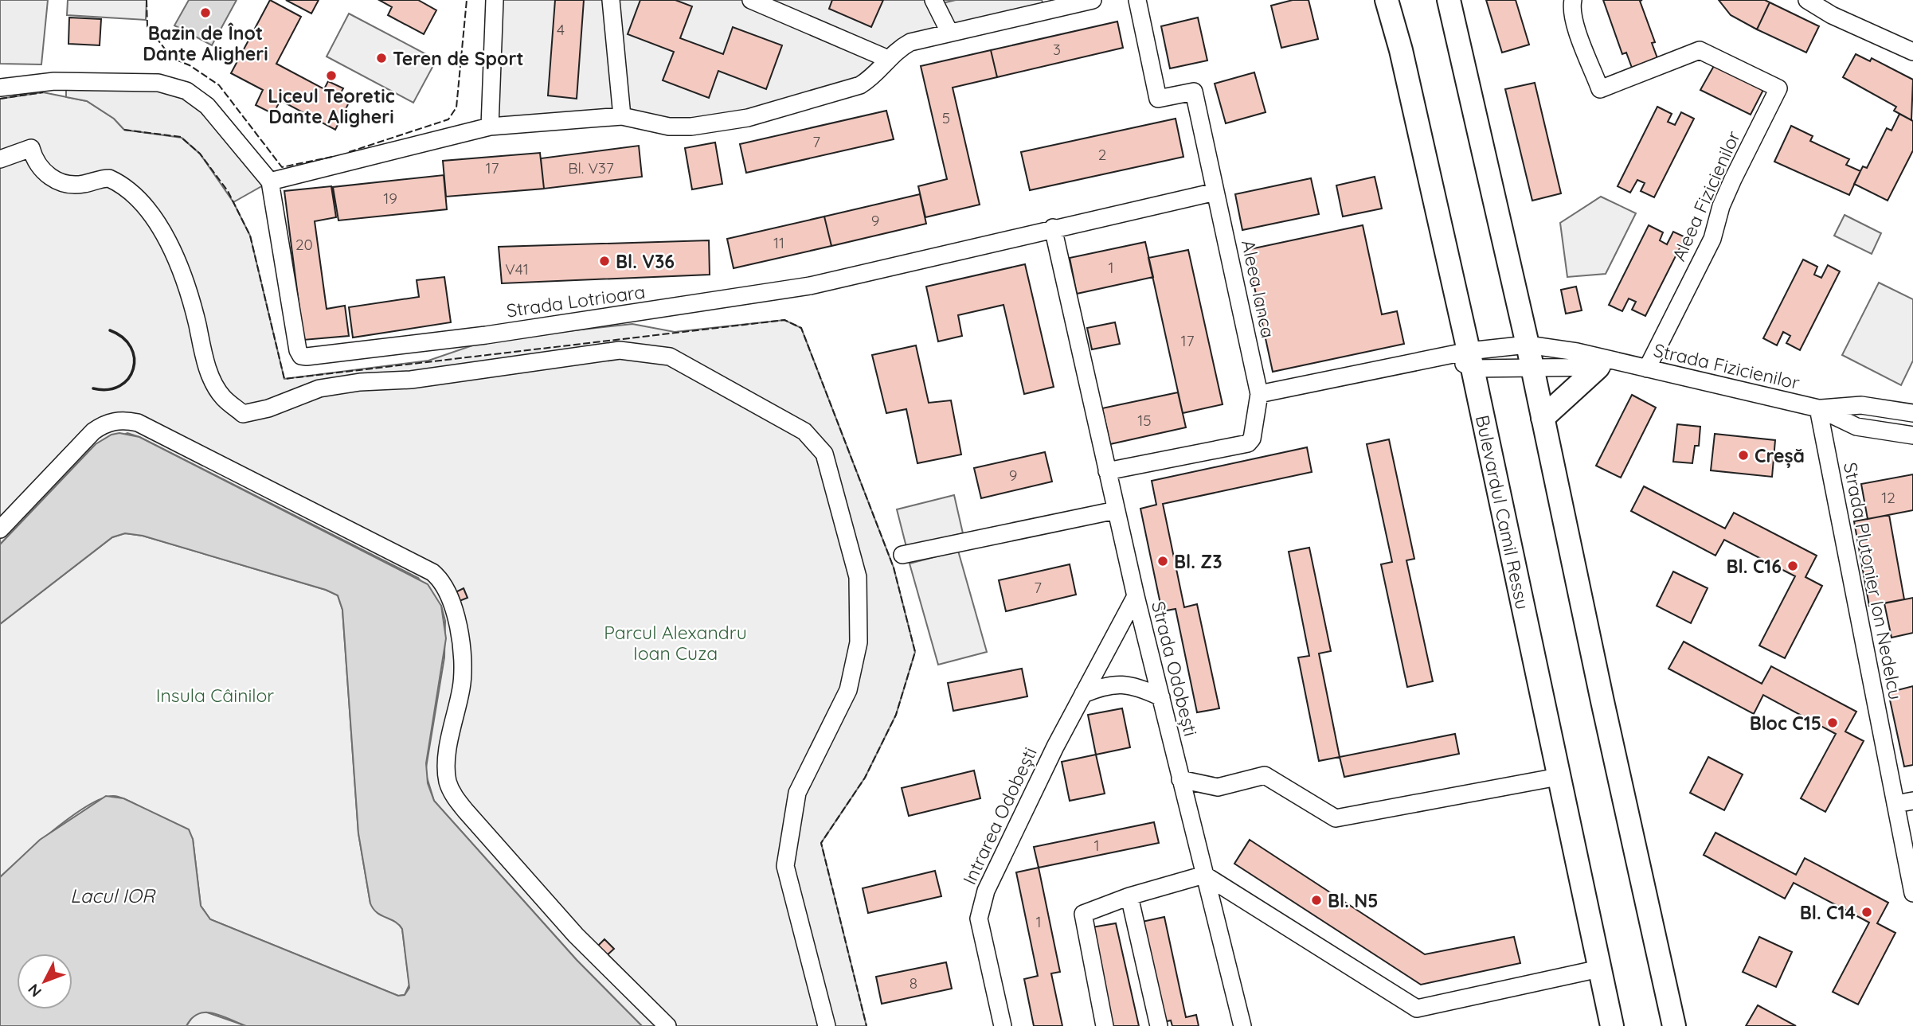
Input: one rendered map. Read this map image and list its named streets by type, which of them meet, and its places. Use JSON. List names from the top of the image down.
{
  "streets": {
    "main road": ["Bulevardul Camil Ressu"],
    "street": [
      "Aleea Fizicienilor",
      "Aleea Ianca",
      "Strada Lotrioara",
      "Strada Fizicienilor",
      "Strada Plutonier Ion Nedelcu",
      "Strada Odobești",
      "Intrarea Odobești"
    ]
  },
  "crossings": [
    ["Aleea Fizicienilor", "Strada Fizicienilor"],
    ["Strada Lotrioara", "Strada Odobești"],
    ["Strada Fizicienilor", "Bulevardul Camil Ressu"],
    ["Strada Fizicienilor", "Strada Plutonier Ion Nedelcu"],
    ["Strada Odobești", "Intrarea Odobești"]
  ],
  "water": ["Lacul IOR"],
  "parks": ["Parcul Alexandru Ioan Cuza", "Insula Câinilor"],
  "places": [
    "Bazin de Înot Dante Aligheri",
    "Teren de Sport",
    "Liceul Teoretic Dante Aligheri",
    "Bl. V36",
    "Creșă",
    "Bl. Z3",
    "Bl. C16",
    "Bloc C15",
    "Bl. N5",
    "Bl. C14"
  ],
  "house_numbers": [
    "4",
    "3",
    "5",
    "7",
    "2",
    "17",
    "Bl. V37",
    "19",
    "9",
    "11",
    "20",
    "1",
    "V41",
    "17",
    "15",
    "9",
    "12",
    "7",
    "1",
    "1",
    "8"
  ],
  "north": "bottom left"
}
